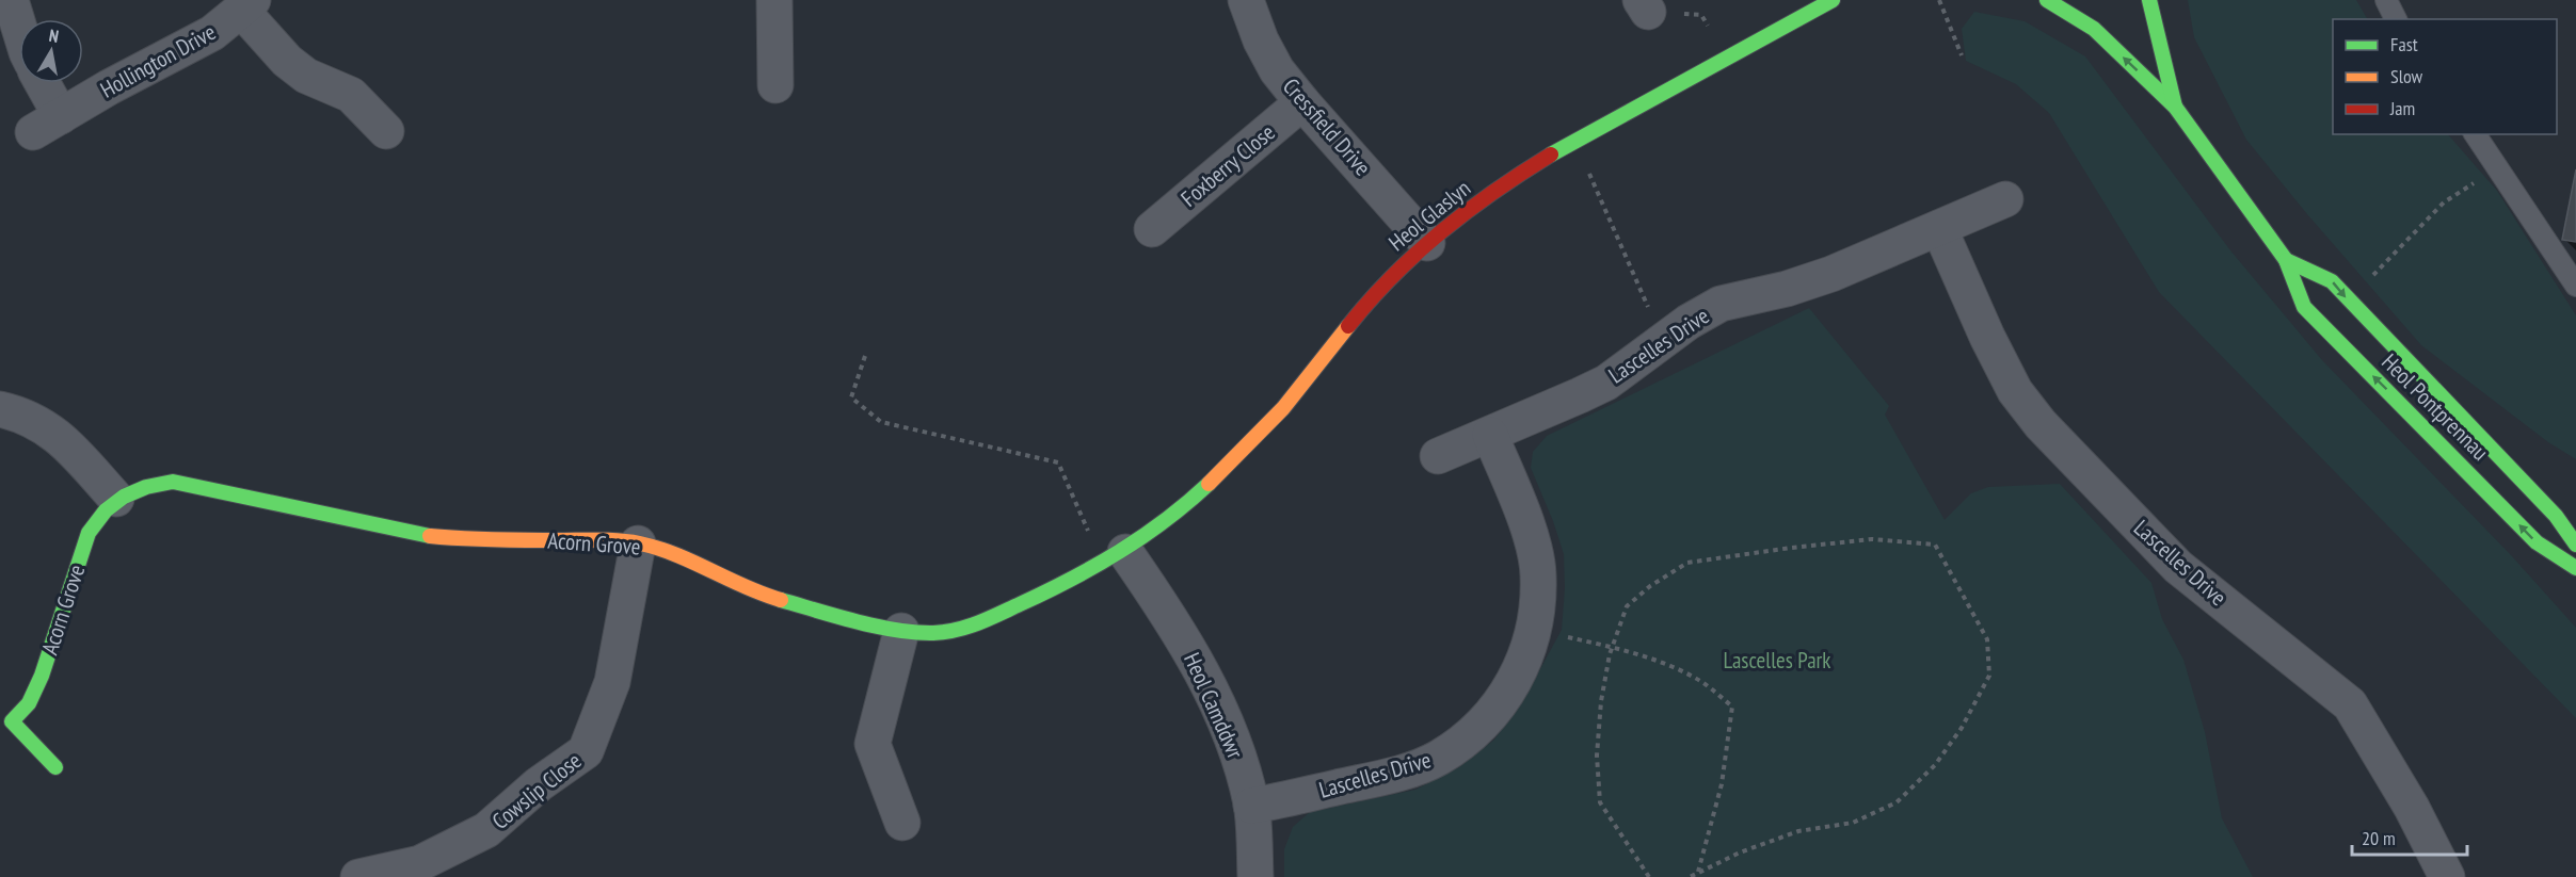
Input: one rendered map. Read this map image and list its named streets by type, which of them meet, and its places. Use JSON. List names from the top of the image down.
{
  "streets": {
    "street": [
      "Hollington Drive",
      "Cressfield Drive",
      "Foxberry Close",
      "Heol Glaslyn",
      "Lascelles Drive",
      "Heol Pontprennau",
      "Acorn Grove",
      "Heol Camddwr",
      "Cowslip Close"
    ]
  },
  "crossings": [
    ["Cressfield Drive", "Foxberry Close"],
    ["Cressfield Drive", "Heol Glaslyn"],
    ["Heol Glaslyn", "Acorn Grove"],
    ["Heol Glaslyn", "Heol Camddwr"],
    ["Lascelles Drive", "Heol Camddwr"],
    ["Acorn Grove", "Heol Camddwr"],
    ["Acorn Grove", "Cowslip Close"]
  ],
  "parks": ["Lascelles Park"],
  "legend": ["Fast", "Slow", "Jam"],
  "scale_bar": "20 m",
  "north": "top"
}
